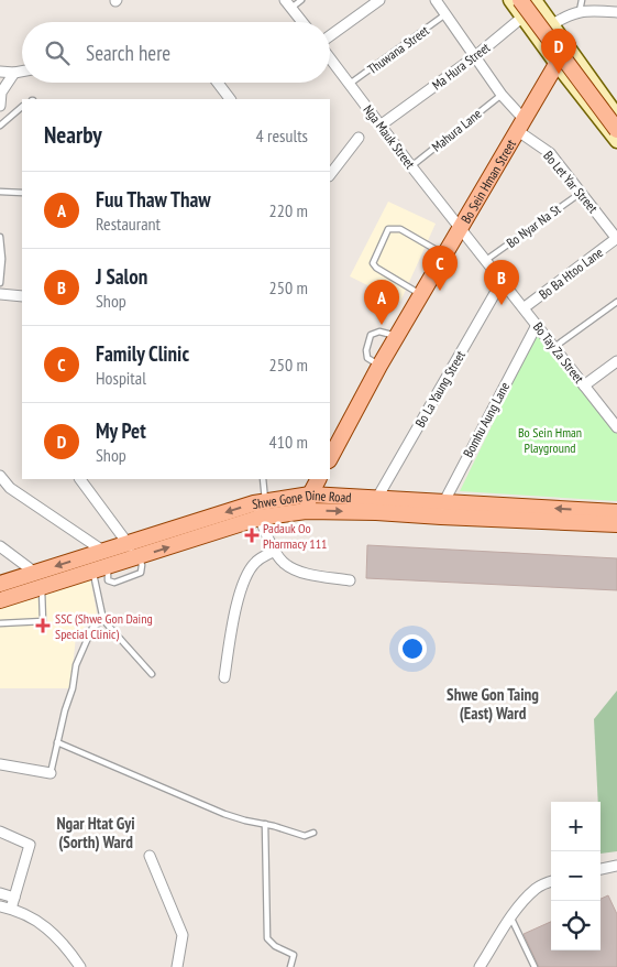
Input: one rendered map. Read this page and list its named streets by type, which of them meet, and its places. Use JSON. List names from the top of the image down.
{
  "streets": {
    "main road": ["Bo Sein Hman Street", "Shwe Gone Dine Road"],
    "street": [
      "Ma Hura Street",
      "Nga Mauk Street",
      "Bo Let Yar Street",
      "Bo Ba Htoo Lane",
      "Bo Tay Za Street",
      "Bo La Yaung Street",
      "Bomhu Aung Lane"
    ],
    "lane": ["Thuwana Street", "Mahura Lane", "Bo Nyar Na St"]
  },
  "crossings": [
    ["Thuwana Street", "Nga Mauk Street"],
    ["Thuwana Street", "Bo Let Yar Street"],
    ["Ma Hura Street", "Nga Mauk Street"],
    ["Ma Hura Street", "Bo Let Yar Street"],
    ["Mahura Lane", "Nga Mauk Street"],
    ["Mahura Lane", "Bo Let Yar Street"],
    ["Nga Mauk Street", "Bo Sein Hman Street"],
    ["Nga Mauk Street", "Bo Tay Za Street"],
    ["Bo Sein Hman Street", "Bo Let Yar Street"],
    ["Bo Sein Hman Street", "Bo Tay Za Street"],
    ["Bo Let Yar Street", "Bo Nyar Na St"],
    ["Bo Let Yar Street", "Bo Ba Htoo Lane"],
    ["Bo Nyar Na St", "Bo Tay Za Street"],
    ["Bo Ba Htoo Lane", "Bo Tay Za Street"],
    ["Bo Tay Za Street", "Bo La Yaung Street"],
    ["Bo Tay Za Street", "Bomhu Aung Lane"],
    ["Bo La Yaung Street", "Shwe Gone Dine Road"],
    ["Bomhu Aung Lane", "Shwe Gone Dine Road"]
  ],
  "districts": ["Shwe Gon Taing (East) Ward", "Ngar Htat Gyi (Sorth) Ward"],
  "parks": ["Bo Sein Hman Playground"],
  "places": {
    "health": ["Padauk Oo Pharmacy 111", "SSC (Shwe Gon Daing Special Clinic)"]
  },
  "page": {
    "search": "Search here",
    "pins": [
      "D",
      "C",
      "B",
      "A"
    ],
    "heading": ["Nearby", "4 results"],
    "list": [
      {
        "mark": "A",
        "name": "Fuu Thaw Thaw",
        "note": "Restaurant",
        "value": "220 m"
      },
      {
        "mark": "B",
        "name": "J Salon",
        "note": "Shop",
        "value": "250 m"
      },
      {
        "mark": "C",
        "name": "Family Clinic",
        "note": "Hospital",
        "value": "250 m"
      },
      {
        "mark": "D",
        "name": "My Pet",
        "note": "Shop",
        "value": "410 m"
      }
    ],
    "map_buttons": ["+", "−"]
  }
}
